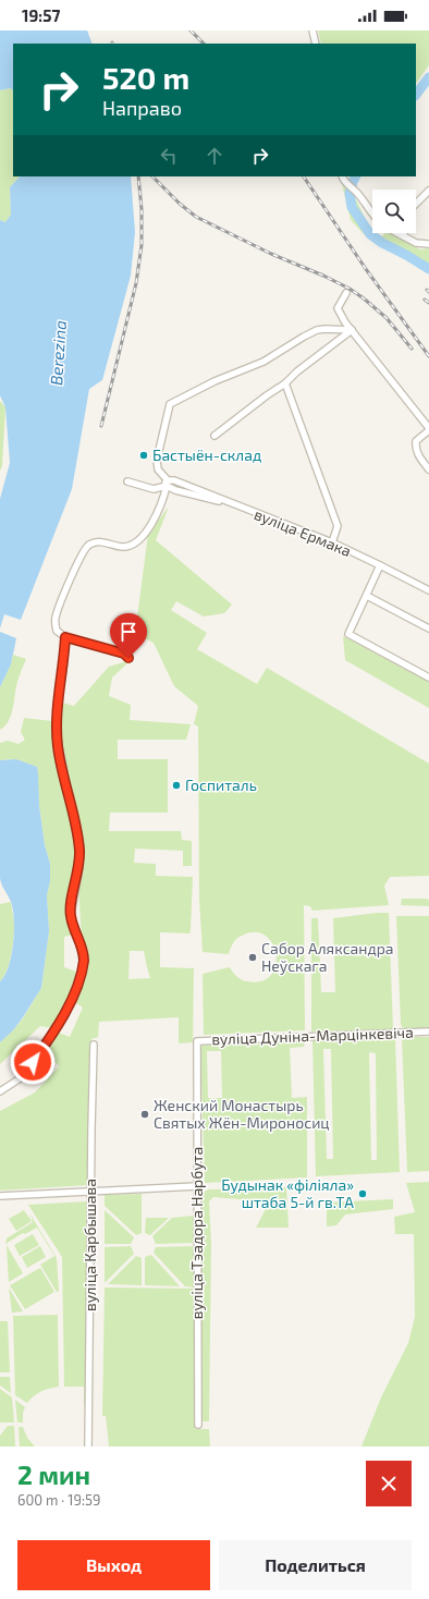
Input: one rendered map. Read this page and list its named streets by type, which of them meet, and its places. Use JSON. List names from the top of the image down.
{
  "streets": {
    "street": [
      "вуліца Ермака",
      "вуліца Дуніна-Марцінкевіча",
      "вуліца Тэадора Нарбута",
      "вуліца Карбышава"
    ]
  },
  "crossings": [
    ["вуліца Дуніна-Марцінкевіча", "вуліца Тэадора Нарбута"]
  ],
  "water": ["Berezina"],
  "places": [
    "Бастыён-склад",
    "Госпиталь",
    "Сабор Аляксандра Неўскага",
    "Женский Монастырь Святых Жён-Мироносиц",
    "Будынак «філіяла» штаба 5-й гв.ТА"
  ],
  "page": {
    "status": "19:57",
    "turn": ["520 m", "Направо"],
    "heading": ["2 мин", "600 m · 19:59"],
    "buttons": ["Выход", "Поделиться"]
  }
}
